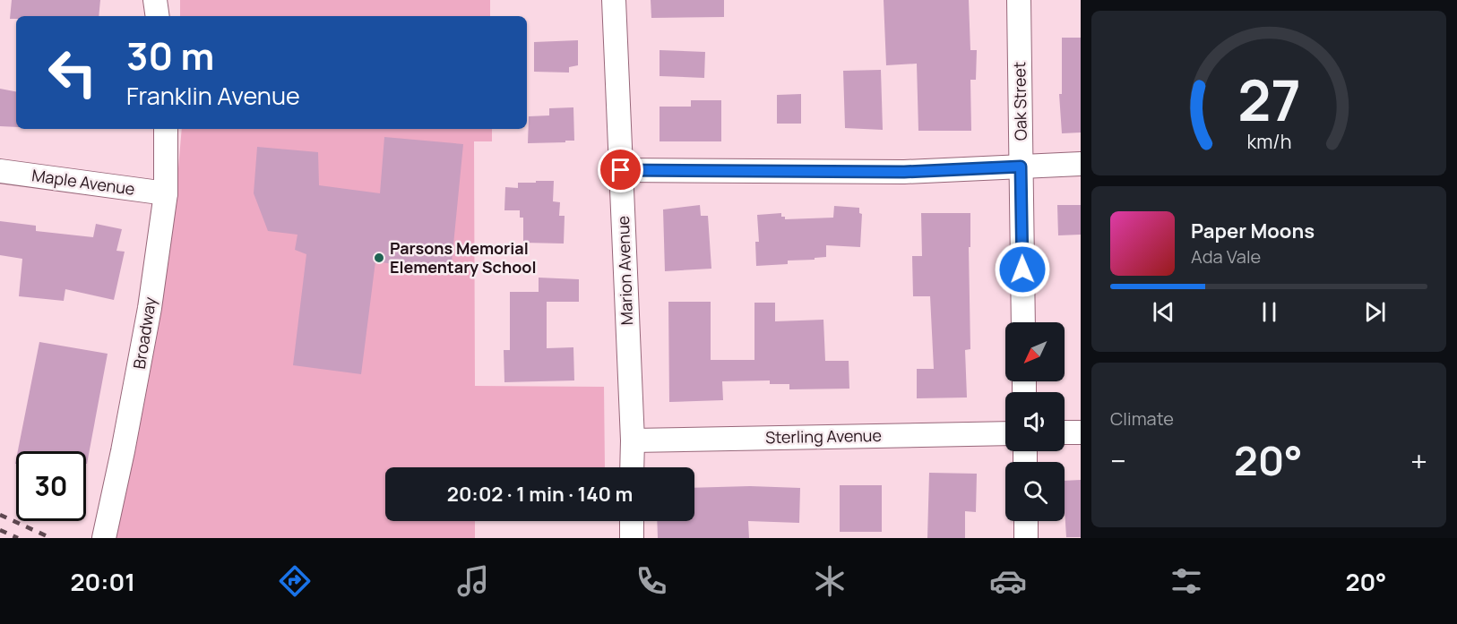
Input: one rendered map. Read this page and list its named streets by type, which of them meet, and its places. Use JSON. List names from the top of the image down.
{
  "streets": {
    "street": [
      "Oak Street",
      "Maple Avenue",
      "Marion Avenue",
      "Broadway",
      "Sterling Avenue"
    ]
  },
  "crossings": [
    ["Maple Avenue", "Broadway"],
    ["Marion Avenue", "Sterling Avenue"]
  ],
  "places": ["Parsons Memorial Elementary School"],
  "north": "bottom left",
  "page": {
    "turn": ["30 m", "Franklin Avenue"],
    "song": ["Paper Moons", "Ada Vale"],
    "tile": "Climate",
    "heat": ["−", "20°", "+"],
    "limit": "30",
    "trip": "20:02 · 1 min · 140 m",
    "tabs": ["20:01", "20°"],
    "gauge": ["27", "km/h"]
  }
}
